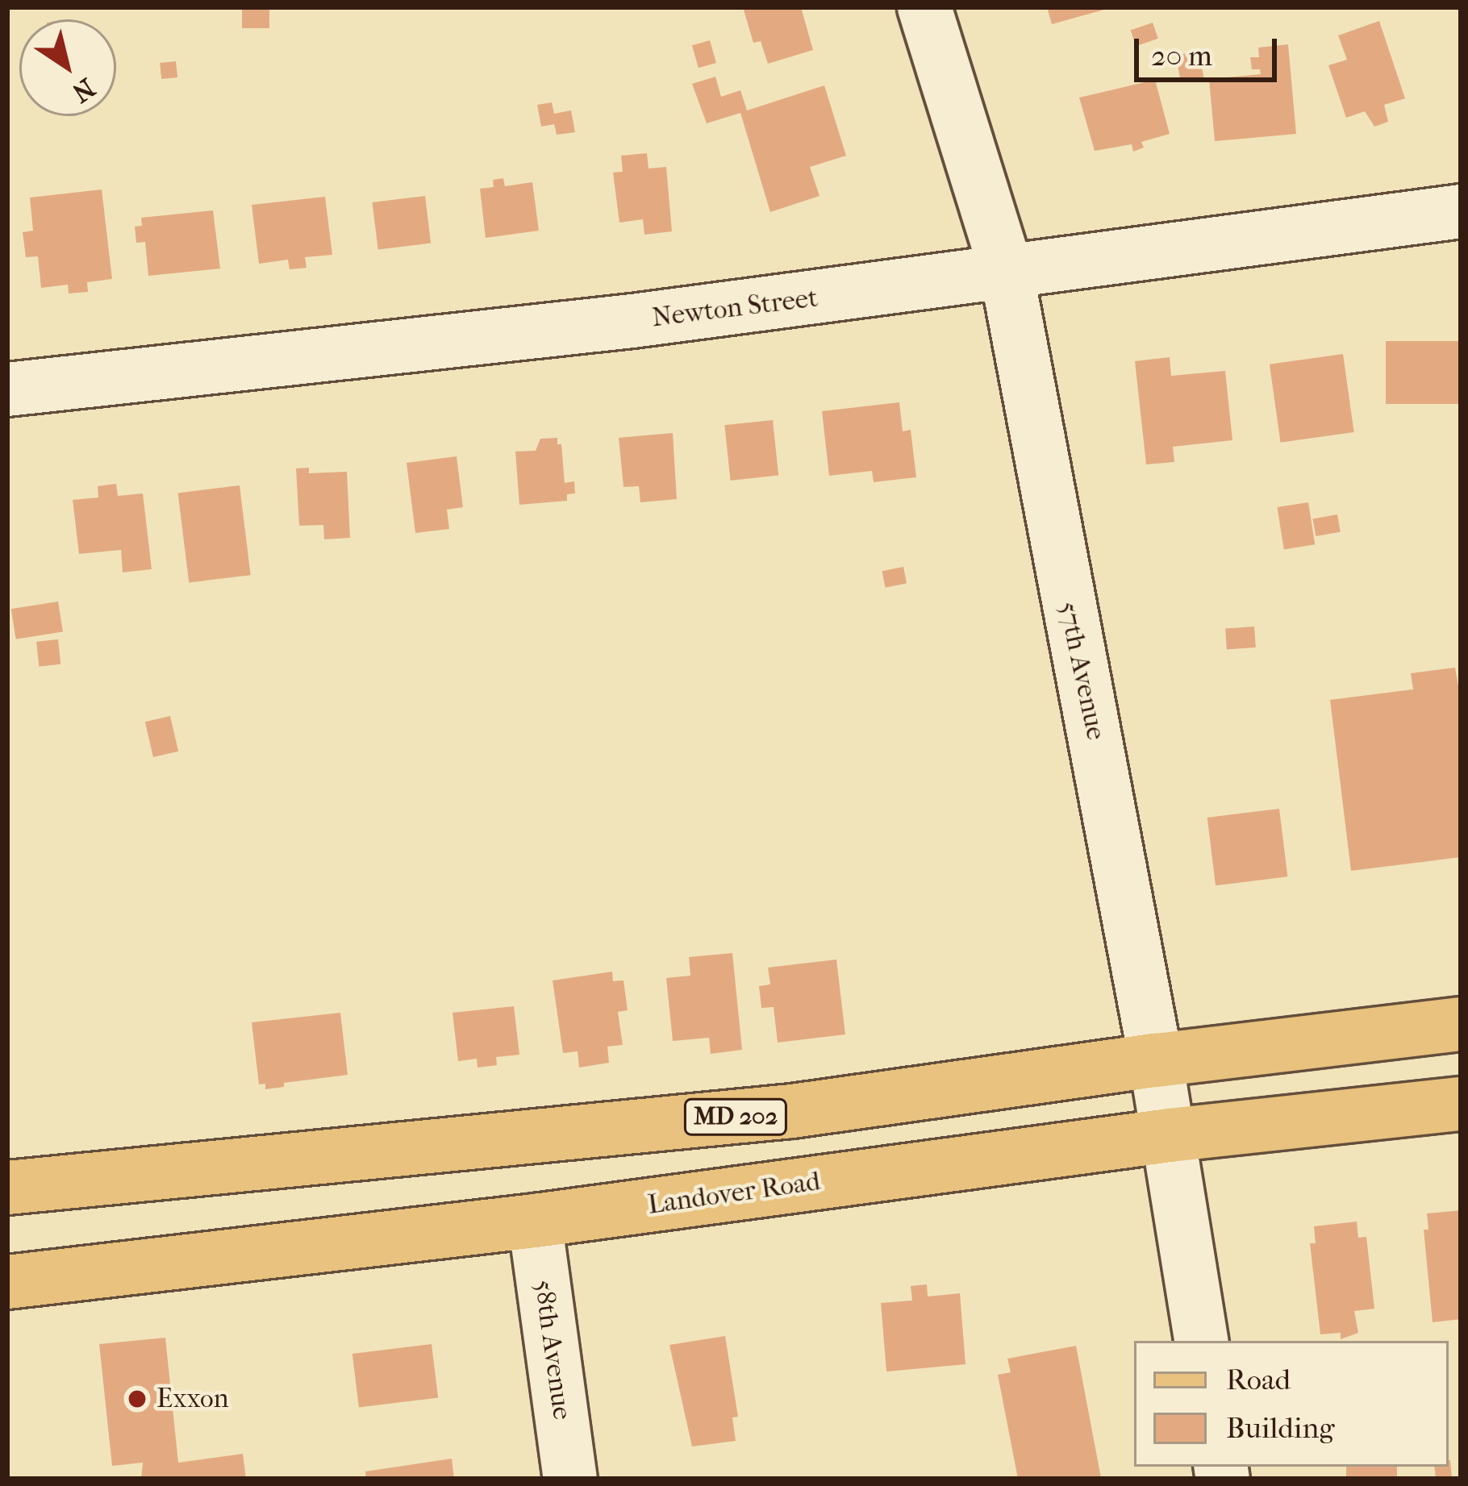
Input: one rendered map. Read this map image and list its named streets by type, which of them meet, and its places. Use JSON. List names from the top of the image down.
{
  "streets": {
    "main road": ["MD 202", "Landover Road"],
    "street": ["Newton Street", "57th Avenue", "58th Avenue"]
  },
  "crossings": [
    ["Newton Street", "57th Avenue"],
    ["57th Avenue", "MD 202"],
    ["57th Avenue", "Landover Road"],
    ["Landover Road", "58th Avenue"]
  ],
  "places": ["Exxon"],
  "legend": ["Road", "Building"],
  "scale_bar": "20 m",
  "north": "bottom right"
}
